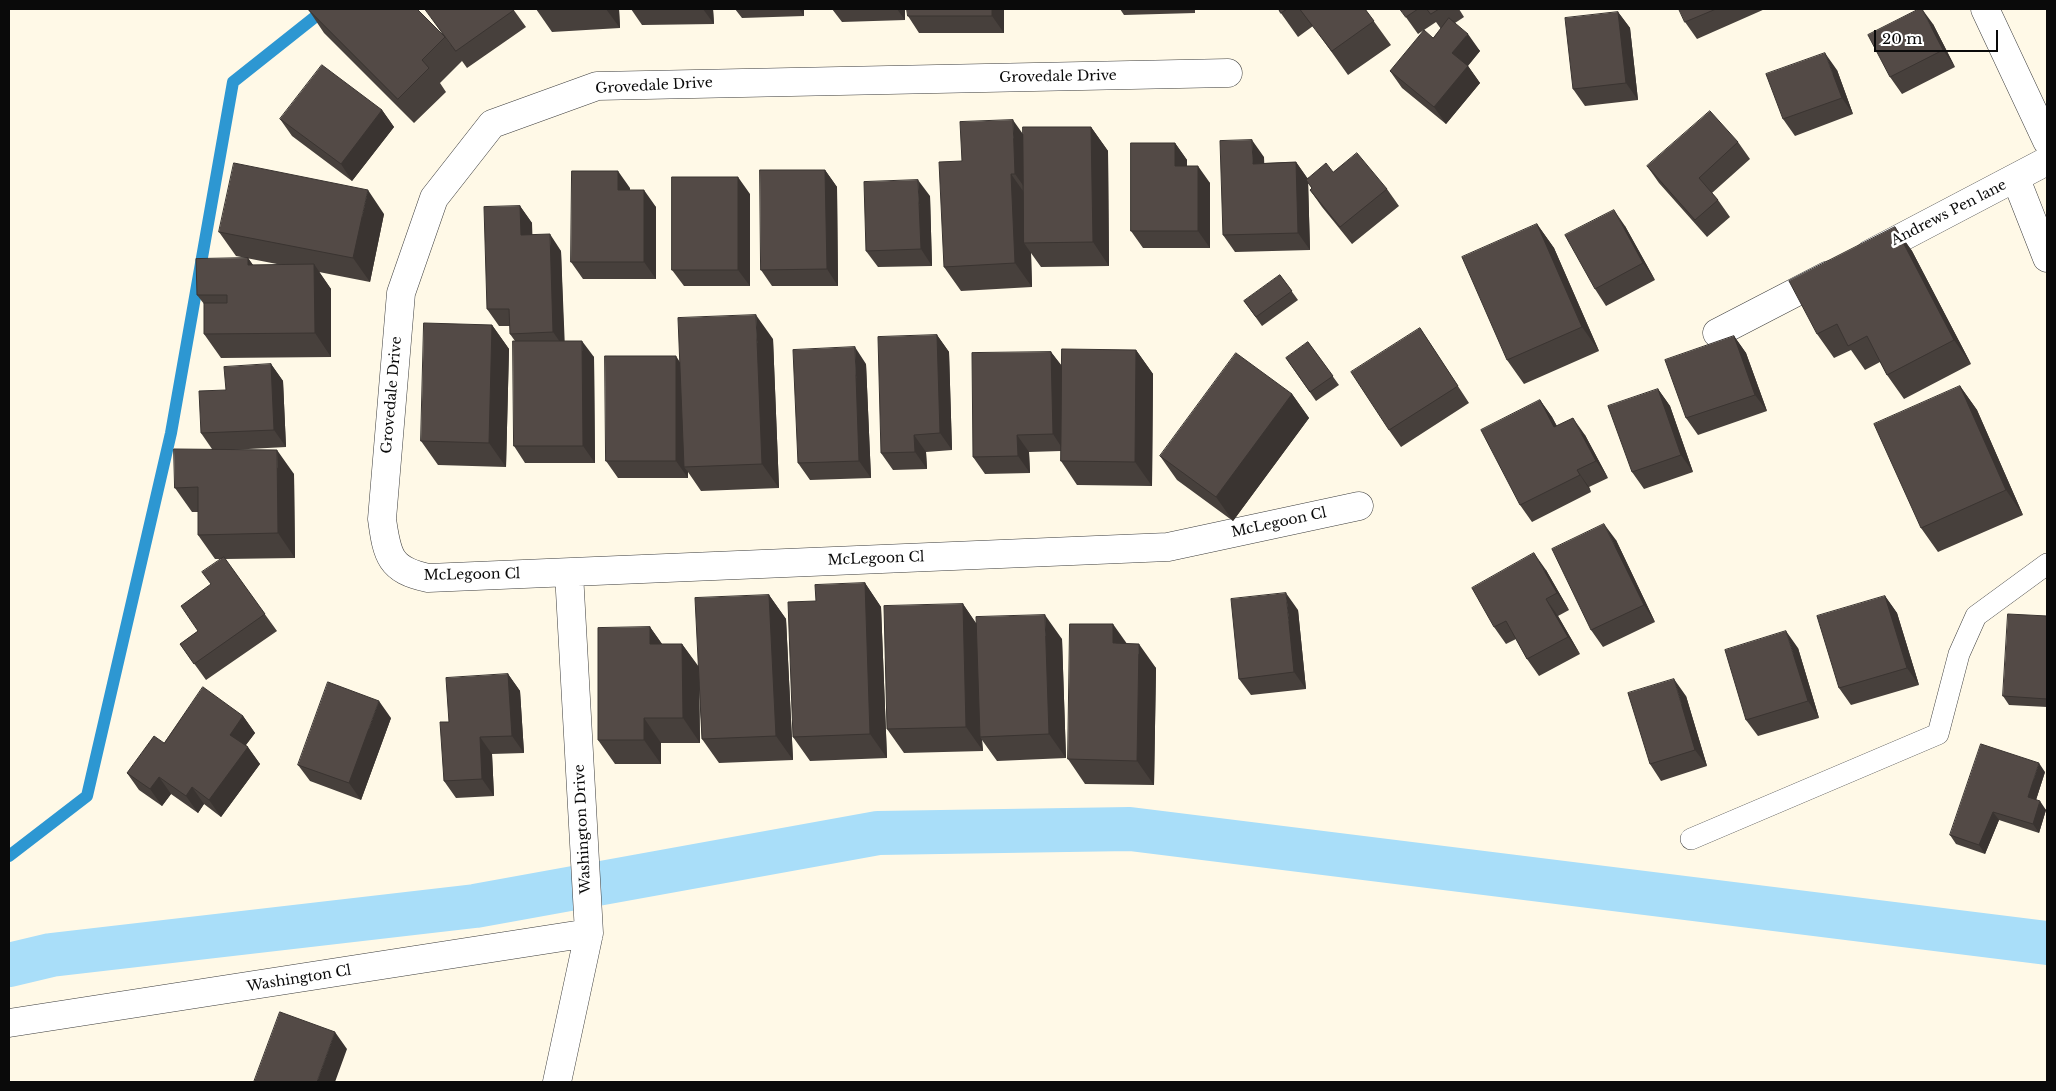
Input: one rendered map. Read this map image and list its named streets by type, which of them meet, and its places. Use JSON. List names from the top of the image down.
{
  "streets": {
    "street": [
      "Grovedale Drive",
      "Andrews Pen lane",
      "McLegoon Cl",
      "Washington Drive",
      "Washington Cl"
    ]
  },
  "crossings": [
    ["Grovedale Drive", "McLegoon Cl"],
    ["McLegoon Cl", "Washington Drive"],
    ["Washington Drive", "Washington Cl"]
  ],
  "scale_bar": "20 m"
}
